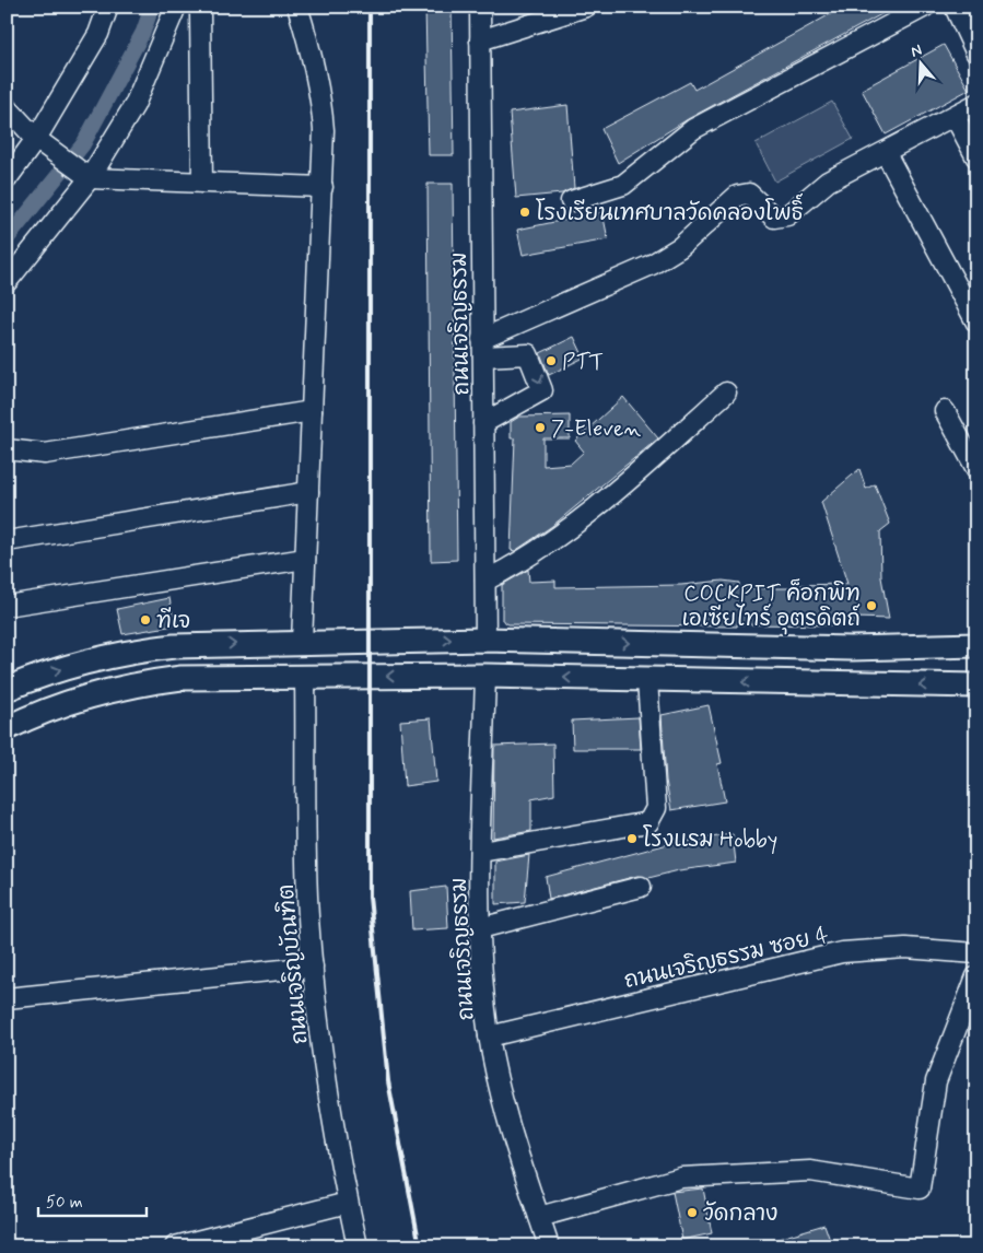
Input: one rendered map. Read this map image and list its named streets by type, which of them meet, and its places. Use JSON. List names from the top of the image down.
{
  "streets": {
    "street": ["ถนนเจริญธรรม", "ถนนเจริญธรรม ซอย 4", "ถนนเจริญบัณฑิต"]
  },
  "crossings": [
    ["ถนนเจริญธรรม", "ถนนเจริญธรรม ซอย 4"]
  ],
  "places": [
    "โรงเรียนเทศบาลวัดคลองโพธิ์",
    "PTT",
    "7-Eleven",
    "COCKPIT ค็อกพิท เอเซียไทร์ อุตรดิตถ์",
    "ทีเจ",
    "โรงแรม Hobby",
    "วัดกลาง"
  ],
  "scale_bar": "50 m",
  "north": "top"
}
